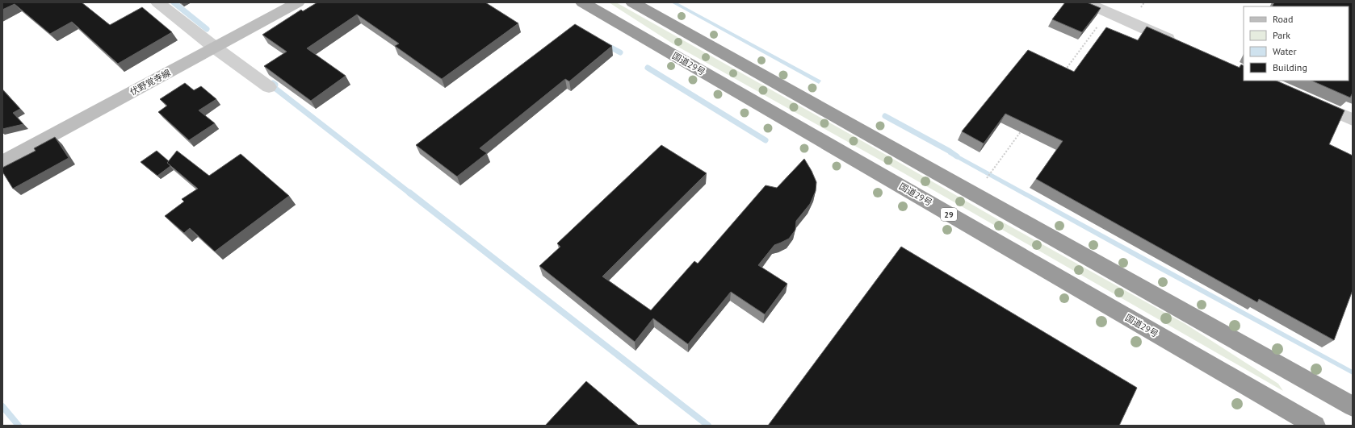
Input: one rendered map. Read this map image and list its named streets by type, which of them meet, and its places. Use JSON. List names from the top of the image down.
{
  "streets": {
    "highway": ["国道29号", "29"],
    "main road": ["伏野覚寺線"]
  },
  "legend": [
    "Road",
    "Park",
    "Water",
    "Building"
  ]
}
